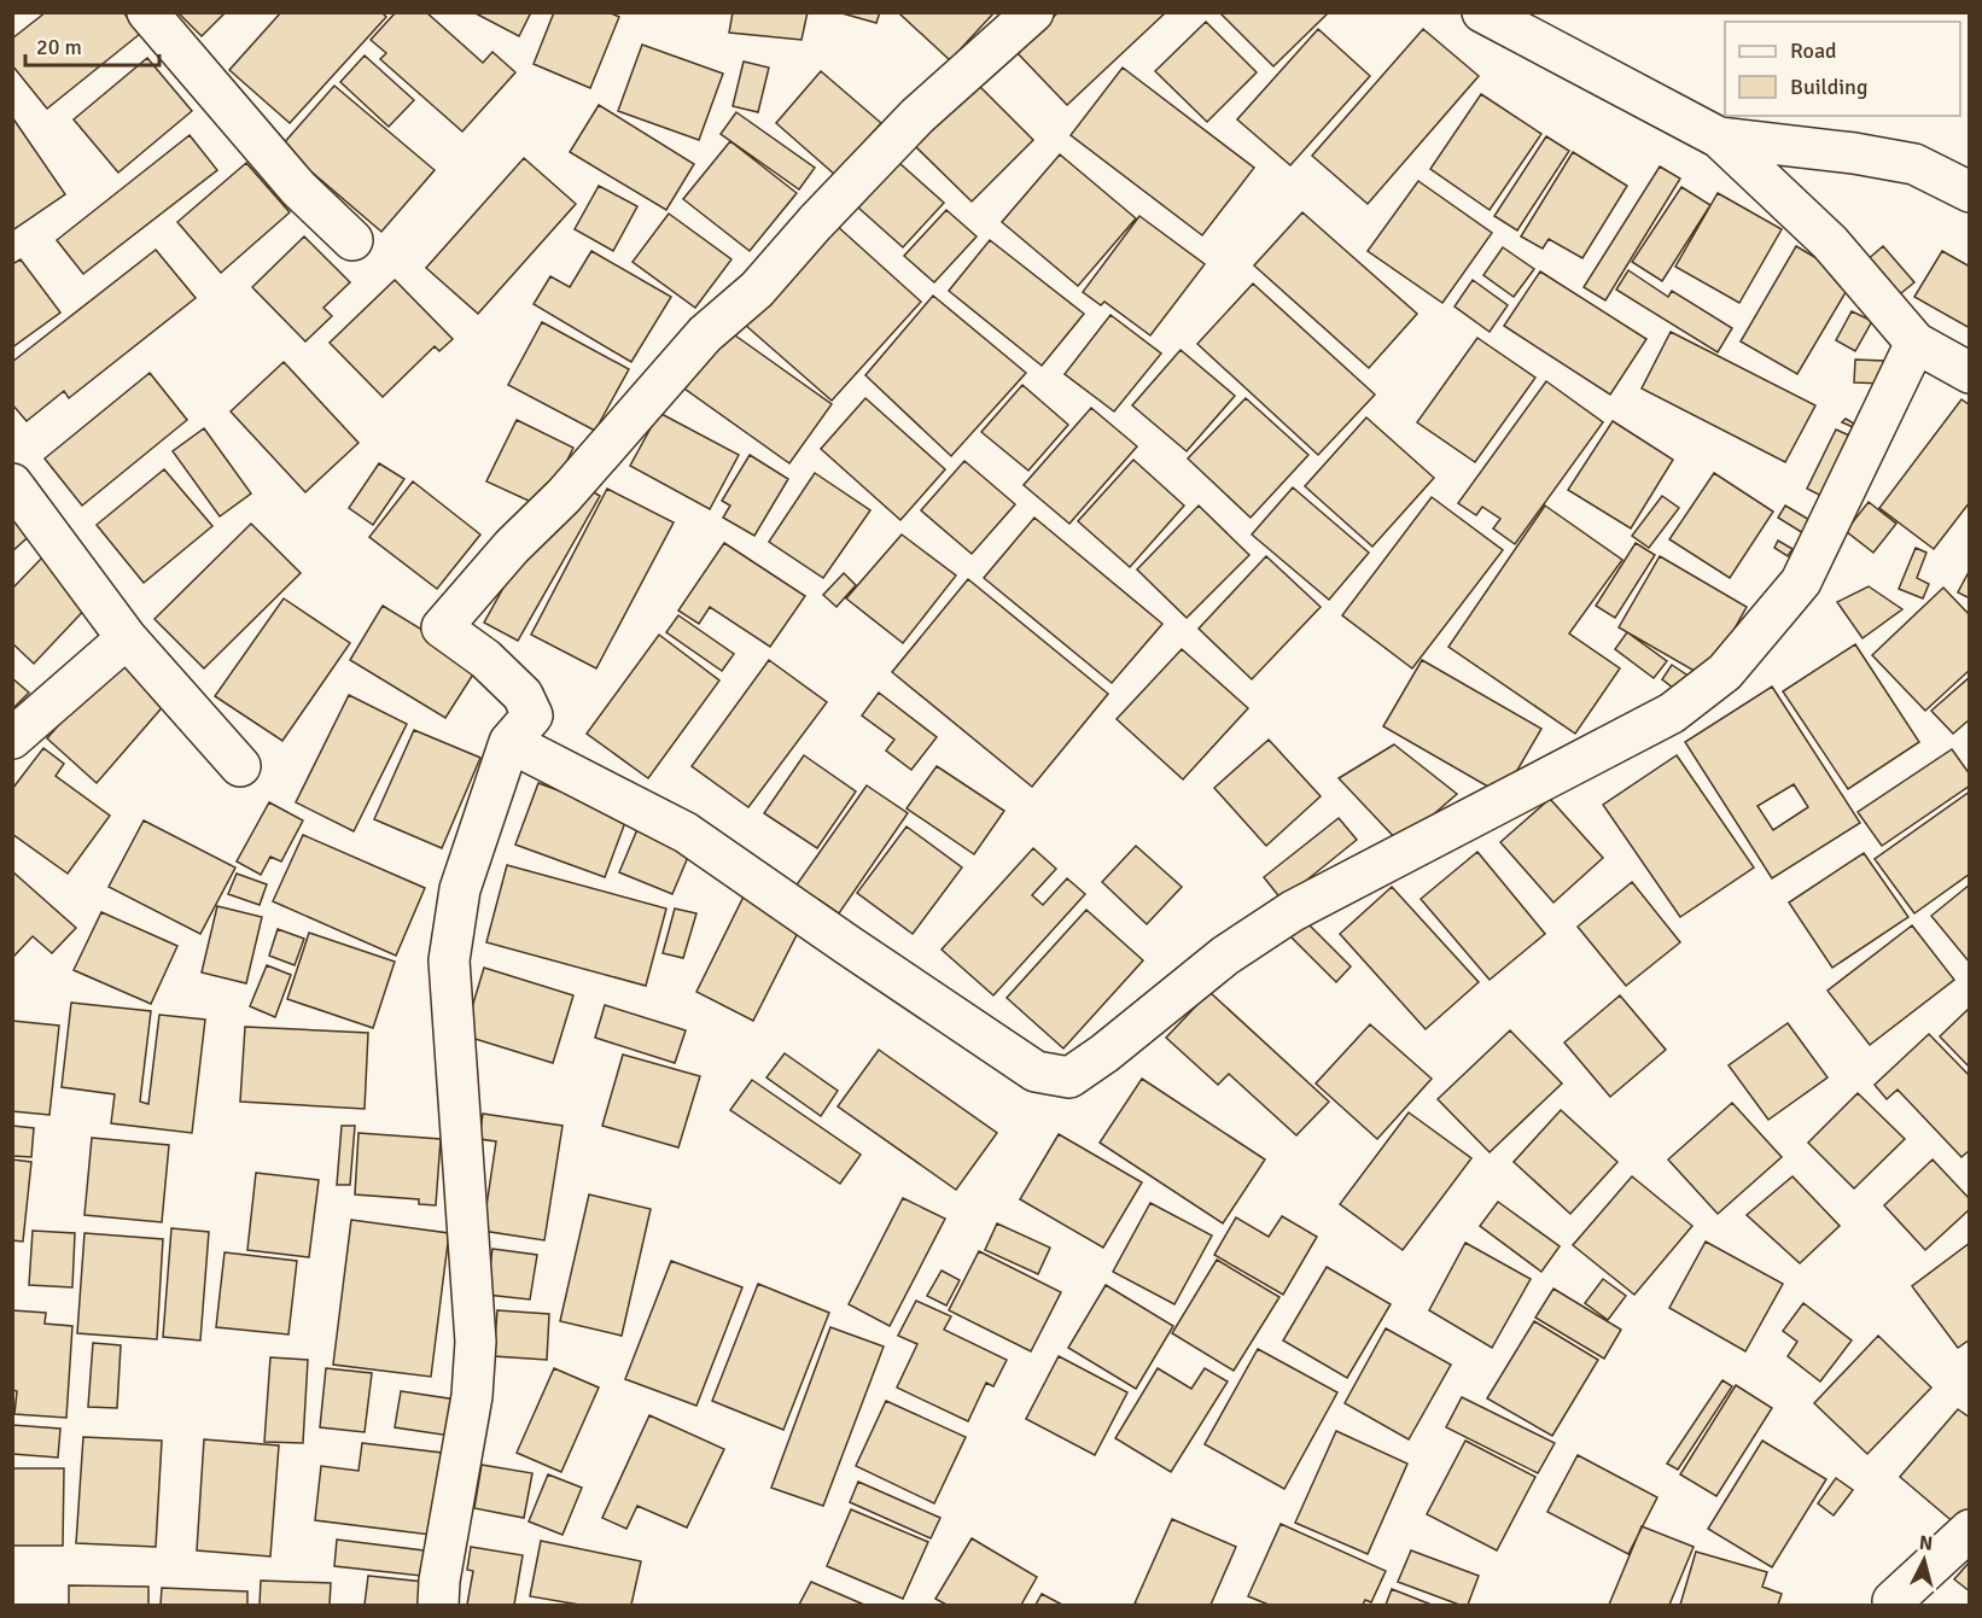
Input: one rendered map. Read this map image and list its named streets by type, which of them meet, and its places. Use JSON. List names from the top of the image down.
{
  "legend": ["Road", "Building"],
  "scale_bar": "20 m",
  "north": "top"
}
